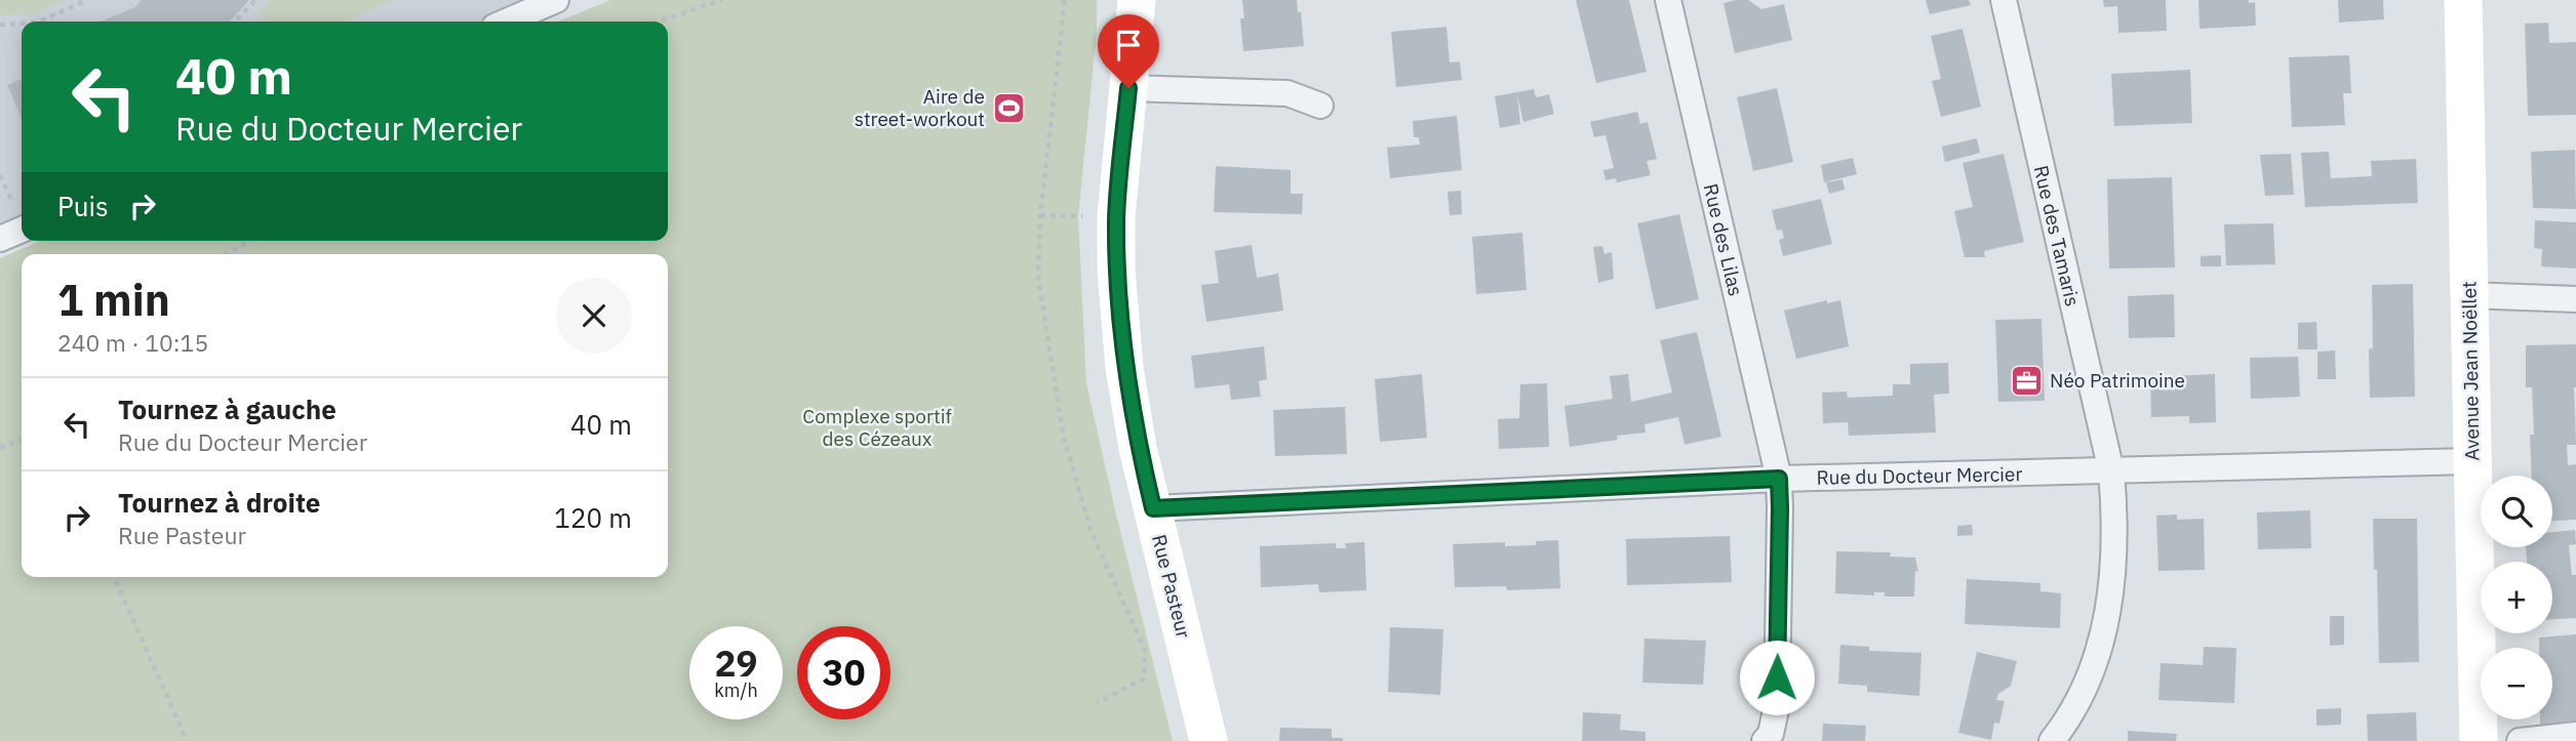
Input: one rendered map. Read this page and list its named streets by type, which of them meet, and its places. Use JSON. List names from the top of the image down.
{
  "streets": {
    "main road": ["Avenue Jean Noëllet", "Rue Pasteur"],
    "street": ["Rue des Tamaris", "Rue des Lilas", "Rue du Docteur Mercier"]
  },
  "crossings": [
    ["Rue des Tamaris", "Rue du Docteur Mercier"],
    ["Rue des Lilas", "Rue du Docteur Mercier"],
    ["Avenue Jean Noëllet", "Rue du Docteur Mercier"],
    ["Rue du Docteur Mercier", "Rue Pasteur"]
  ],
  "parks": ["Complexe sportif des Cézeaux"],
  "places": {
    "sports": ["Aire de street-workout"],
    "office": ["Néo Patrimoine"]
  },
  "page": {
    "turn": ["40 m", "Rue du Docteur Mercier"],
    "then": "Puis",
    "heading": ["1 min", "240 m · 10:15"],
    "list": [
      {
        "name": "Tournez à gauche",
        "note": "Rue du Docteur Mercier",
        "value": "40 m"
      },
      {
        "name": "Tournez à droite",
        "note": "Rue Pasteur",
        "value": "120 m"
      }
    ],
    "map_buttons": ["+", "−"],
    "speed": "29 km/h",
    "limit": "30"
  }
}
